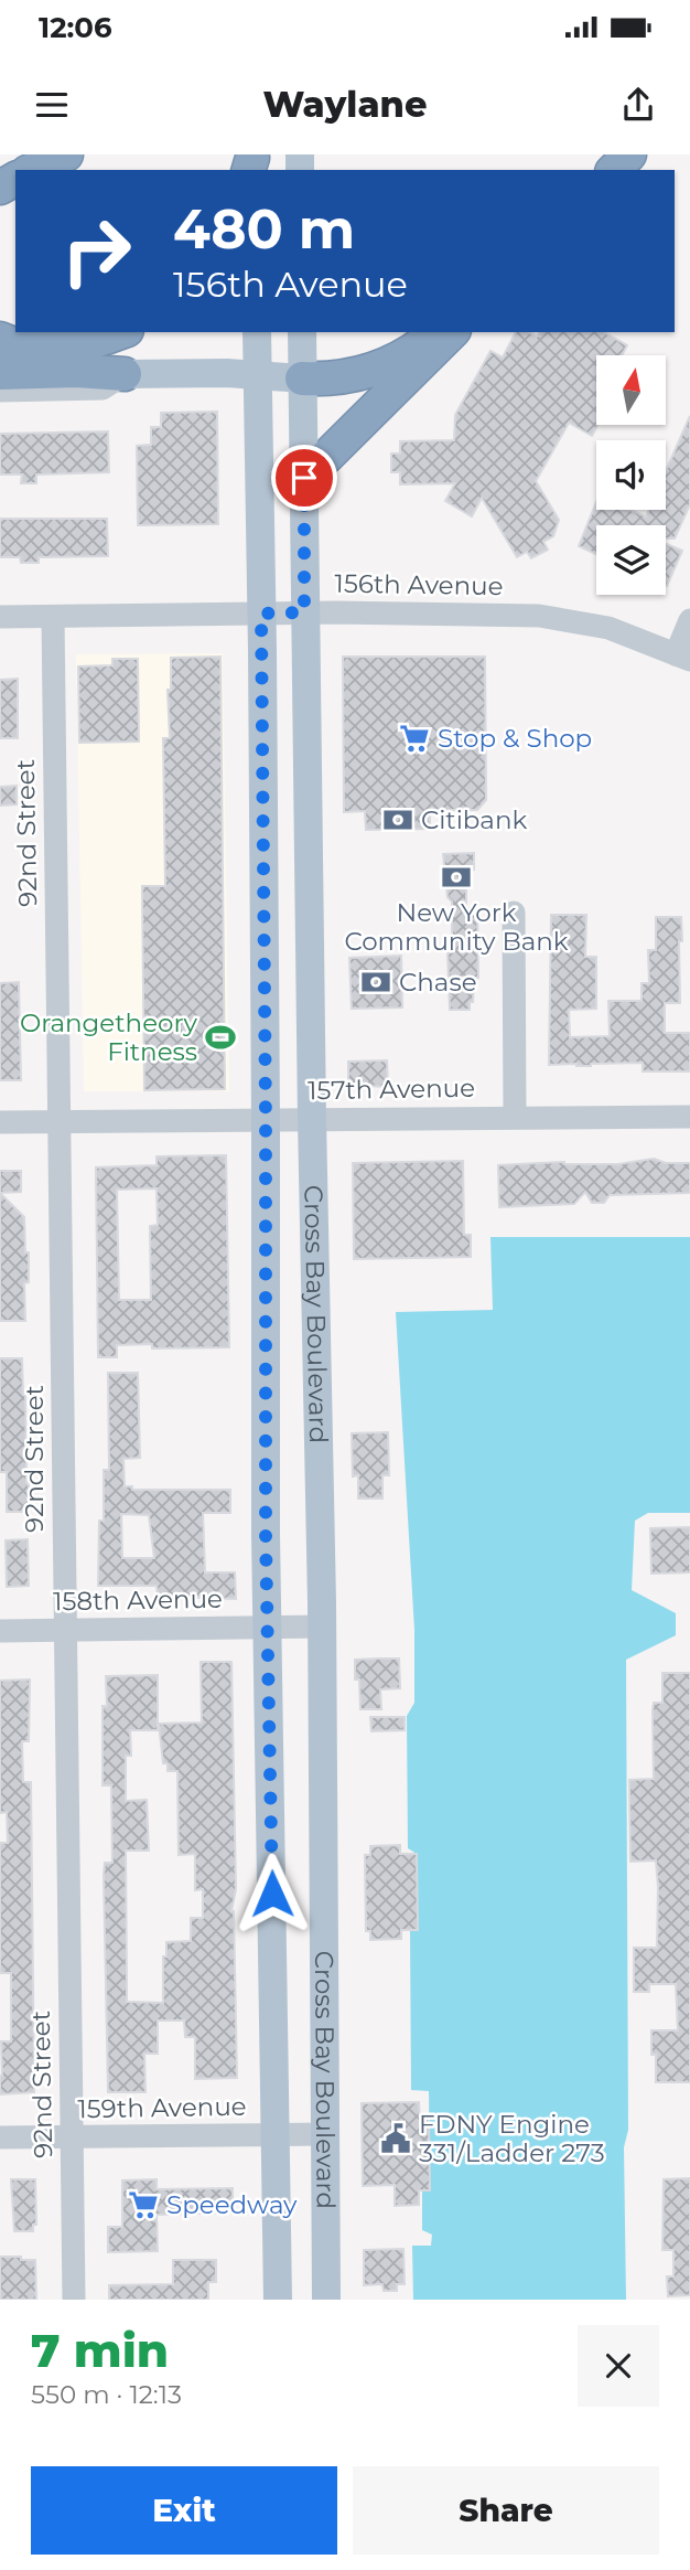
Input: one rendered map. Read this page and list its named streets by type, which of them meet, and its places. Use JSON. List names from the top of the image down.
{
  "streets": {
    "main road": ["Cross Bay Boulevard"],
    "street": [
      "156th Avenue",
      "92nd Street",
      "157th Avenue",
      "158th Avenue",
      "159th Avenue"
    ]
  },
  "crossings": [
    ["156th Avenue", "92nd Street"],
    ["156th Avenue", "Cross Bay Boulevard"],
    ["92nd Street", "157th Avenue"],
    ["92nd Street", "158th Avenue"],
    ["92nd Street", "159th Avenue"],
    ["157th Avenue", "Cross Bay Boulevard"],
    ["Cross Bay Boulevard", "158th Avenue"],
    ["Cross Bay Boulevard", "159th Avenue"]
  ],
  "places": {
    "supermarket": ["Stop & Shop", "Speedway"],
    "bank": ["Citibank", "New York Community Bank", "Chase"],
    "sports": ["Orangetheory Fitness"],
    "public building": ["FDNY Engine 331/Ladder 273"]
  },
  "north": "top",
  "page": {
    "status": "12:06",
    "header": "Waylane",
    "turn": ["480 m", "156th Avenue"],
    "heading": ["7 min", "550 m · 12:13"],
    "buttons": ["Exit", "Share"]
  }
}
